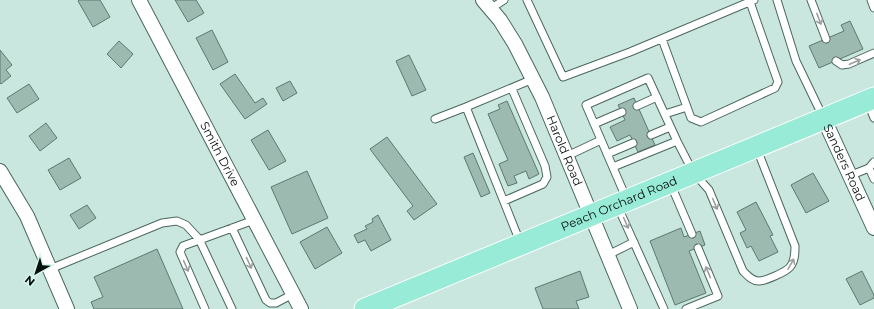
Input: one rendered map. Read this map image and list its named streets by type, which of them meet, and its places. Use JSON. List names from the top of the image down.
{
  "streets": {
    "main road": ["Peach Orchard Road"],
    "street": ["Harold Road", "Smith Drive", "Sanders Road"]
  },
  "crossings": [
    ["Harold Road", "Peach Orchard Road"],
    ["Sanders Road", "Peach Orchard Road"]
  ],
  "north": "bottom left"
}
